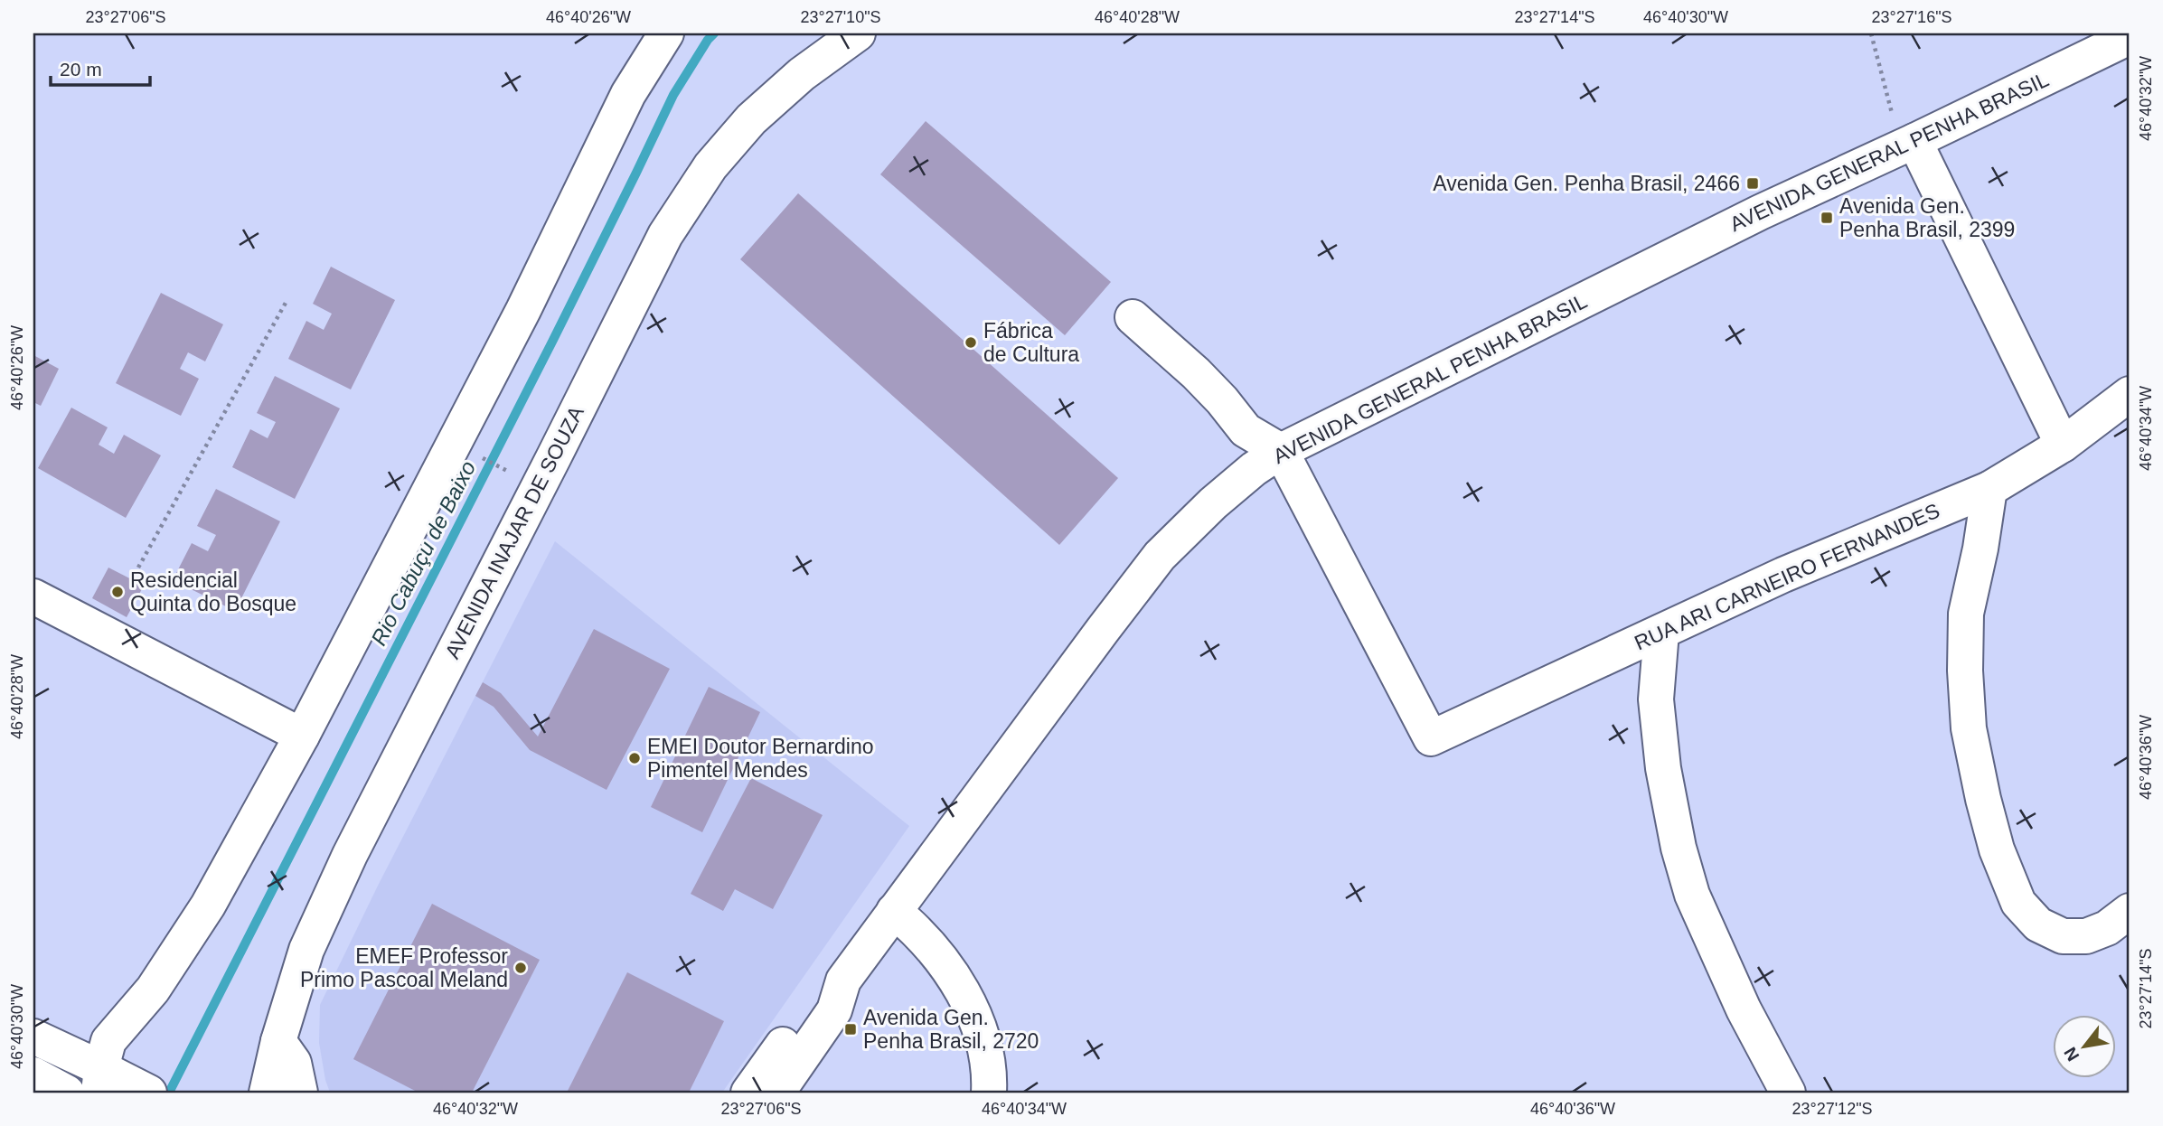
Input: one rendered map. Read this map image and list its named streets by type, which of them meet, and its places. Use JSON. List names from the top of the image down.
{
  "streets": {
    "street": ["AVENIDA GENERAL PENHA BRASIL", "AVENIDA INAJAR DE SOUZA", "RUA ARI CARNEIRO FERNANDES"]
  },
  "crossings": [
    ["AVENIDA GENERAL PENHA BRASIL", "RUA ARI CARNEIRO FERNANDES"]
  ],
  "water": ["Rio Cabuçu de Baixo"],
  "places": {
    "transit": ["Avenida Gen. Penha Brasil, 2466", "Avenida Gen. Penha Brasil, 2399", "Avenida Gen. Penha Brasil, 2720"],
    "other": [
      "Fábrica de Cultura",
      "Residencial Quinta do Bosque",
      "EMEI Doutor Bernardino Pimentel Mendes",
      "EMEF Professor Primo Pascoal Meland"
    ]
  },
  "scale_bar": "20 m",
  "north": "bottom left",
  "coordinates": [
    "23°27'06\"S",
    "46°40'26\"W",
    "23°27'10\"S",
    "46°40'28\"W",
    "23°27'14\"S",
    "46°40'30\"W",
    "23°27'16\"S",
    "46°40'32\"W",
    "46°40'34\"W",
    "46°40'36\"W",
    "23°27'12\"S"
  ]
}
